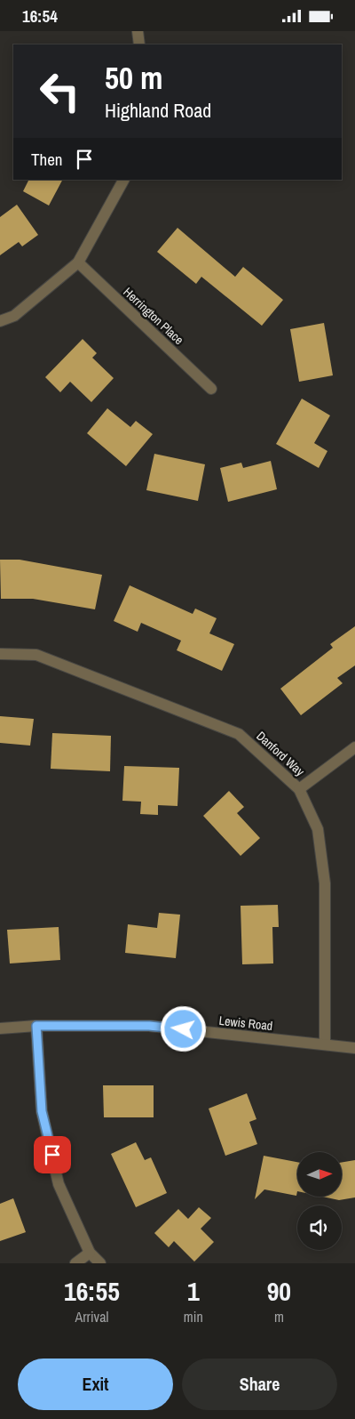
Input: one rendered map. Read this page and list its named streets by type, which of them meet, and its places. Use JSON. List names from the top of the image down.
{
  "streets": {
    "street": ["Herrington Place", "Danford Way", "Lewis Road"]
  },
  "crossings": [
    ["Danford Way", "Lewis Road"]
  ],
  "north": "right",
  "page": {
    "status": "16:54",
    "turn": ["50 m", "Highland Road"],
    "then": "Then",
    "eta": [
      "16:55",
      "Arrival",
      "1",
      "min",
      "90",
      "m"
    ],
    "buttons": ["Exit", "Share"]
  }
}
